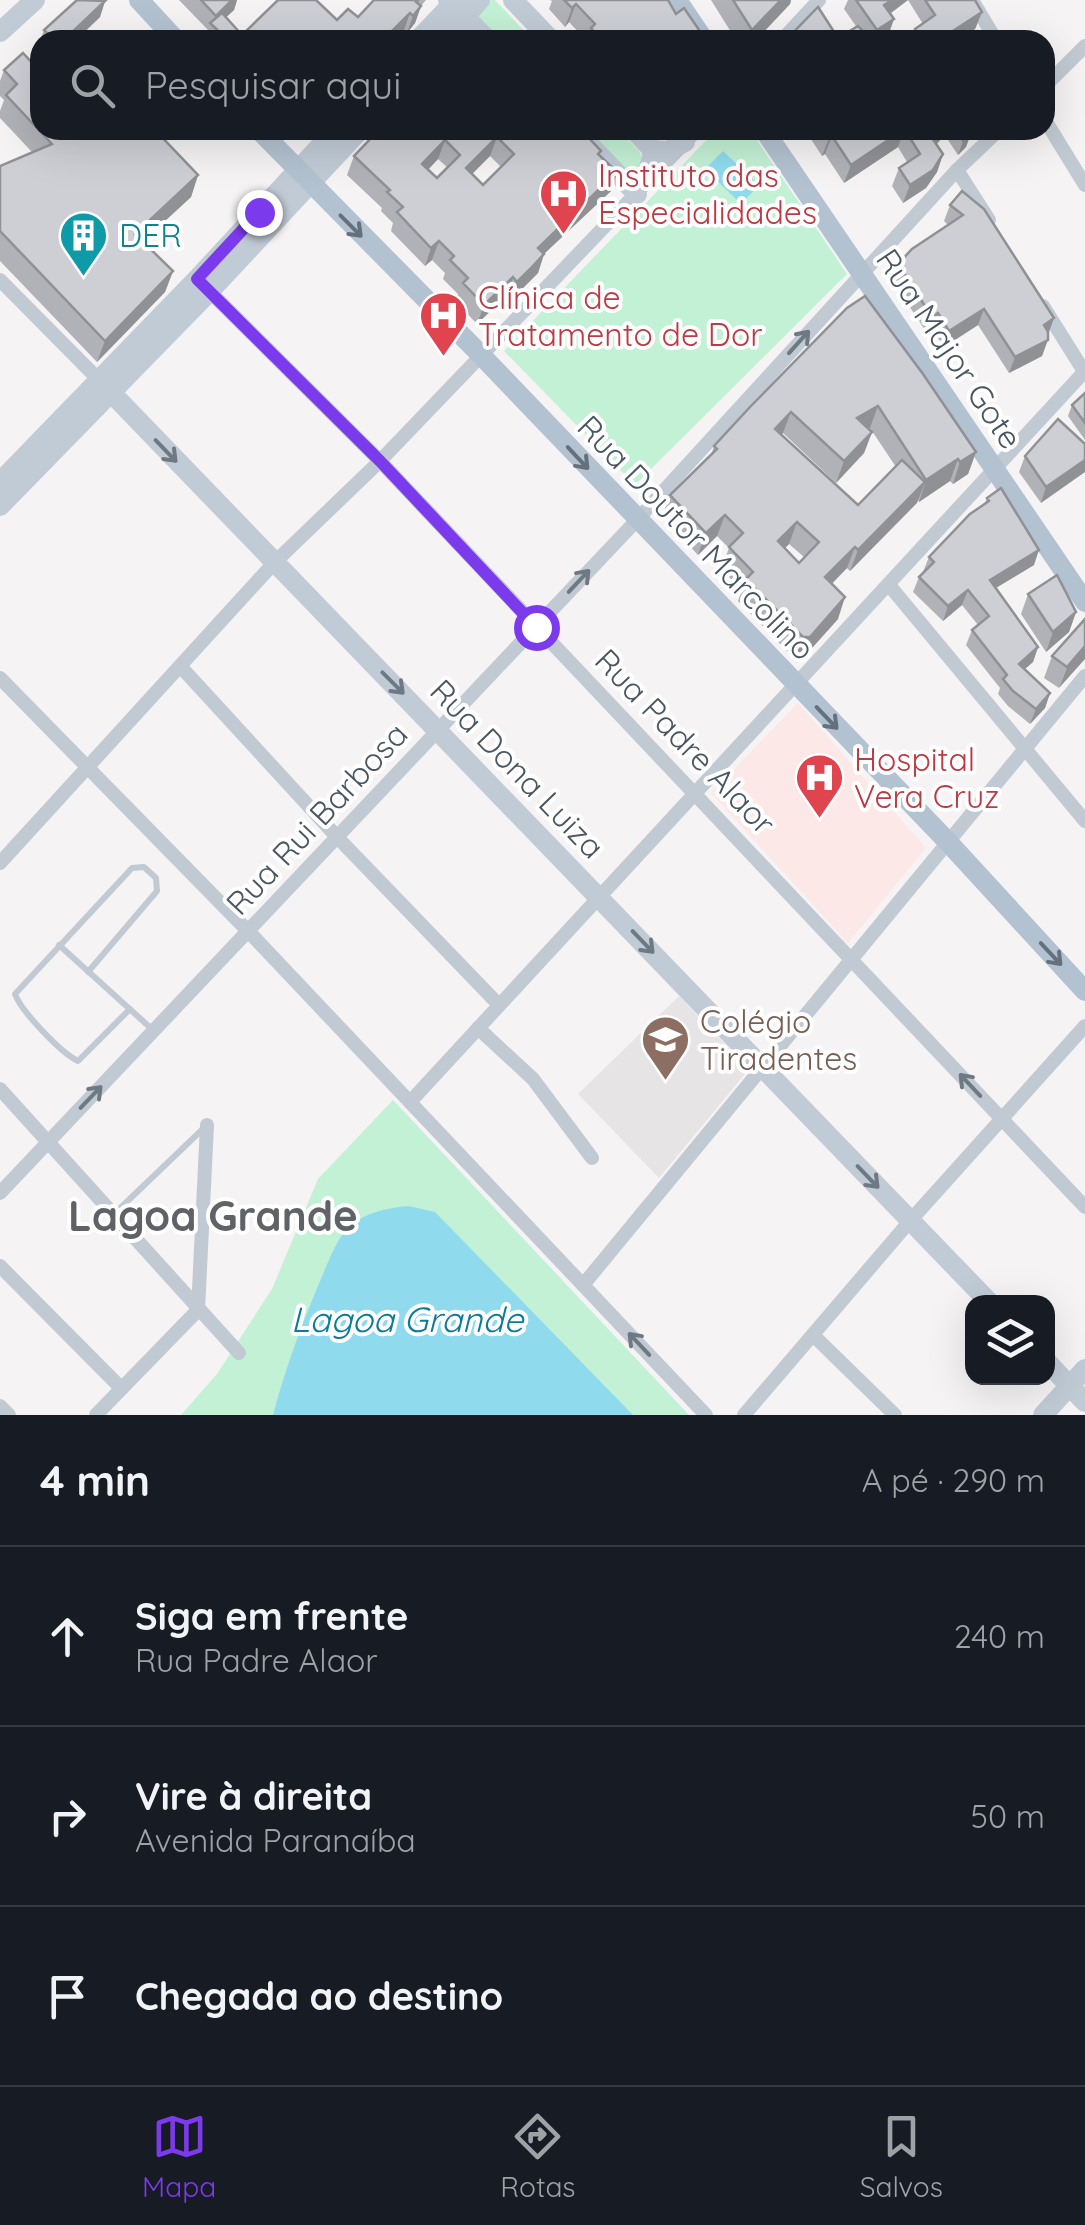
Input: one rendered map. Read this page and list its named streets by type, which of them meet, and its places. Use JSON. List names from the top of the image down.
{
  "streets": {
    "main road": ["Rua Major Gote", "Rua Doutor Marcolino"],
    "street": ["Rua Padre Alaor", "Rua Dona Luiza", "Rua Rui Barbosa"]
  },
  "crossings": [
    ["Rua Major Gote", "Rua Rui Barbosa"],
    ["Rua Doutor Marcolino", "Rua Rui Barbosa"],
    ["Rua Padre Alaor", "Rua Rui Barbosa"],
    ["Rua Dona Luiza", "Rua Rui Barbosa"]
  ],
  "one_way": ["Rua Doutor Marcolino", "Rua Rui Barbosa"],
  "districts": ["Lagoa Grande"],
  "water": ["Lagoa Grande"],
  "places": {
    "hospital": ["Instituto das Especialidades", "Clínica de Tratamento de Dor", "Hospital Vera Cruz"],
    "building": ["DER"],
    "school or university": ["Colégio Tiradentes"]
  },
  "page": {
    "search": "Pesquisar aqui",
    "heading": ["4 min", "A pé · 290 m"],
    "list": [
      ["Siga em frente", "Rua Padre Alaor", "240 m"],
      ["Vire à direita", "Avenida Paranaíba", "50 m"],
      "Chegada ao destino"
    ],
    "nav": ["Mapa", "Rotas", "Salvos"]
  }
}
